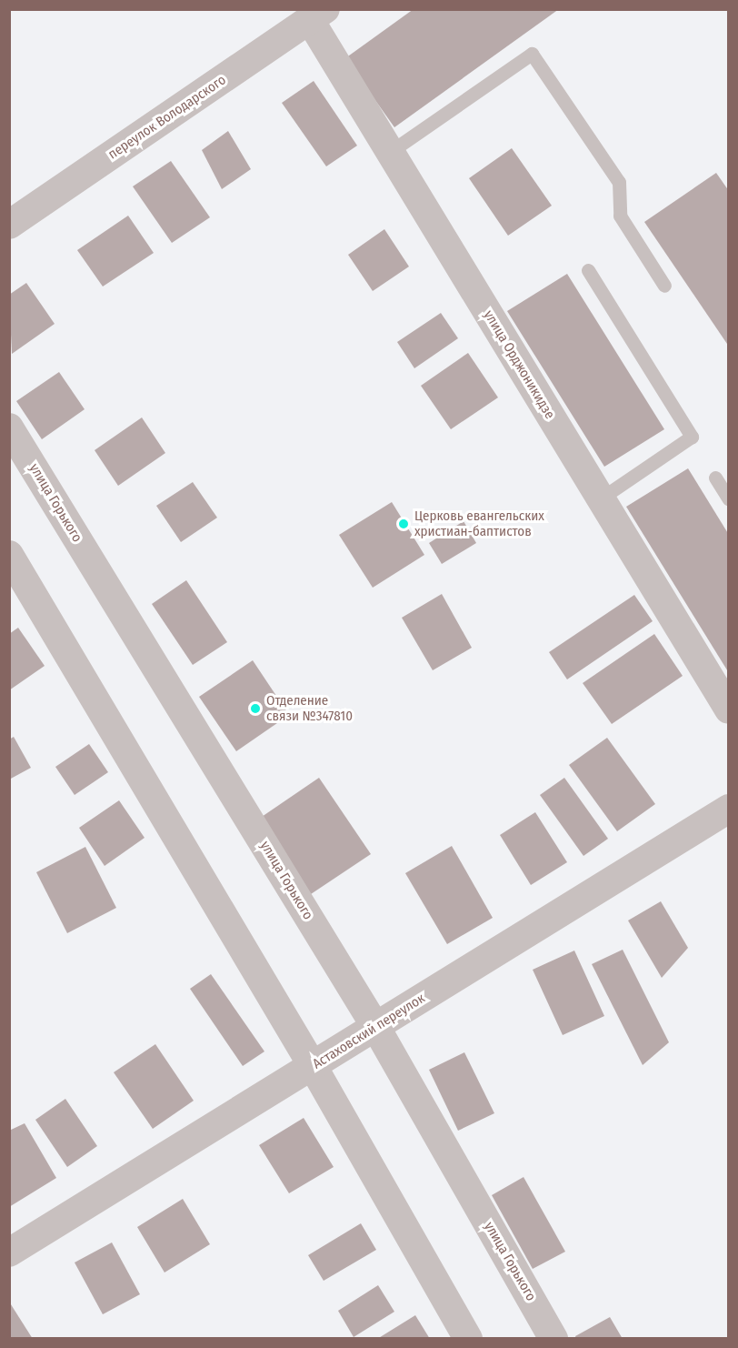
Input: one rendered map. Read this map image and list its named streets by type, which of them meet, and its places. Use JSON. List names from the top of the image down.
{
  "streets": {
    "street": [
      "переулок Володарского",
      "улица Орджоникидзе",
      "улица Горького",
      "Астаховский переулок"
    ]
  },
  "crossings": [
    ["переулок Володарского", "улица Орджоникидзе"],
    ["улица Горького", "Астаховский переулок"]
  ],
  "places": ["Церковь евангельских христиан-баптистов", "Отделение связи №347810"]
}
